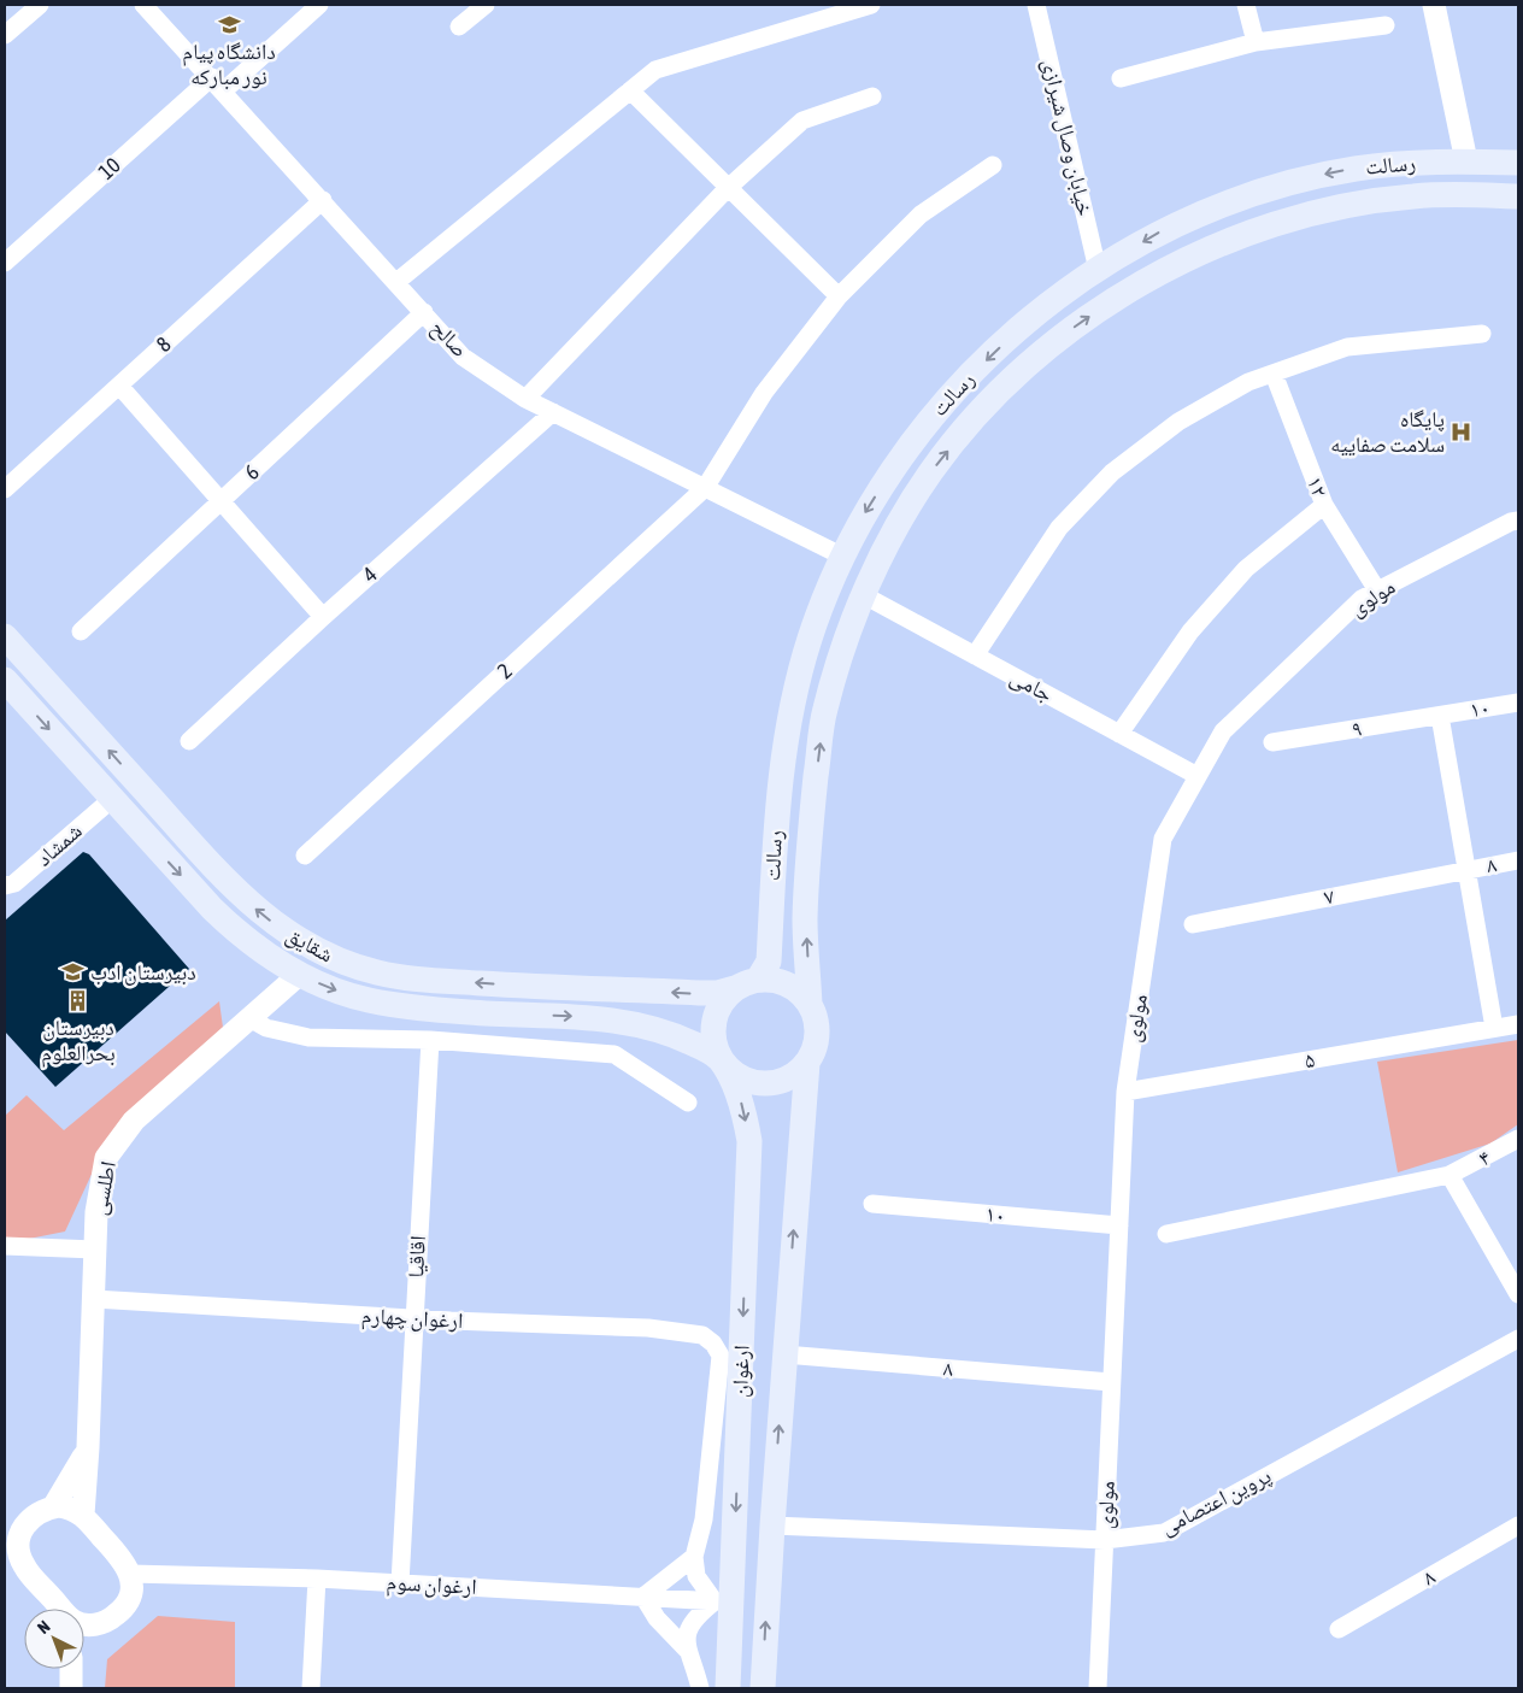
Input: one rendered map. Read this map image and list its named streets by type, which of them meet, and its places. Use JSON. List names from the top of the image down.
{
  "streets": {
    "main road": ["رسالت", "شقایق", "ارغوان"],
    "street": [
      "خیابان وصال شیرازی",
      "10",
      "صالح",
      "8",
      "6",
      "۱۲",
      "4",
      "مولوی",
      "2",
      "جامی",
      "۱۰",
      "۹",
      "شمشاد",
      "۸",
      "۷",
      "۵",
      "۴",
      "اطلسی",
      "اقاقیا",
      "ارغوان چهارم",
      "پروین اعتصامی",
      "ارغوان سوم"
    ]
  },
  "crossings": [
    ["خیابان وصال شیرازی", "رسالت"],
    ["رسالت", "صالح"],
    ["رسالت", "جامی"],
    ["رسالت", "شقایق"],
    ["رسالت", "ارغوان"],
    ["10", "صالح"],
    ["صالح", "8"],
    ["صالح", "6"],
    ["صالح", "4"],
    ["صالح", "2"],
    ["۱۲", "مولوی"],
    ["مولوی", "جامی"],
    ["مولوی", "۱۰"],
    ["مولوی", "۸"],
    ["مولوی", "۵"],
    ["مولوی", "پروین اعتصامی"],
    ["۱۰", "۹"],
    ["شمشاد", "شقایق"],
    ["۸", "۷"],
    ["۸", "ارغوان"],
    ["شقایق", "اطلسی"],
    ["شقایق", "ارغوان"],
    ["اطلسی", "ارغوان چهارم"],
    ["اقاقیا", "ارغوان چهارم"],
    ["اقاقیا", "ارغوان سوم"],
    ["ارغوان", "پروین اعتصامی"],
    ["ارغوان", "ارغوان سوم"]
  ],
  "places": {
    "school or university": ["دانشگاه پیام نور مبارکه", "دبیرستان ادب"],
    "hospital": ["پایگاه سلامت صفاییه"],
    "building": ["دبیرستان بحرالعلوم"]
  },
  "north": "top left"
}
